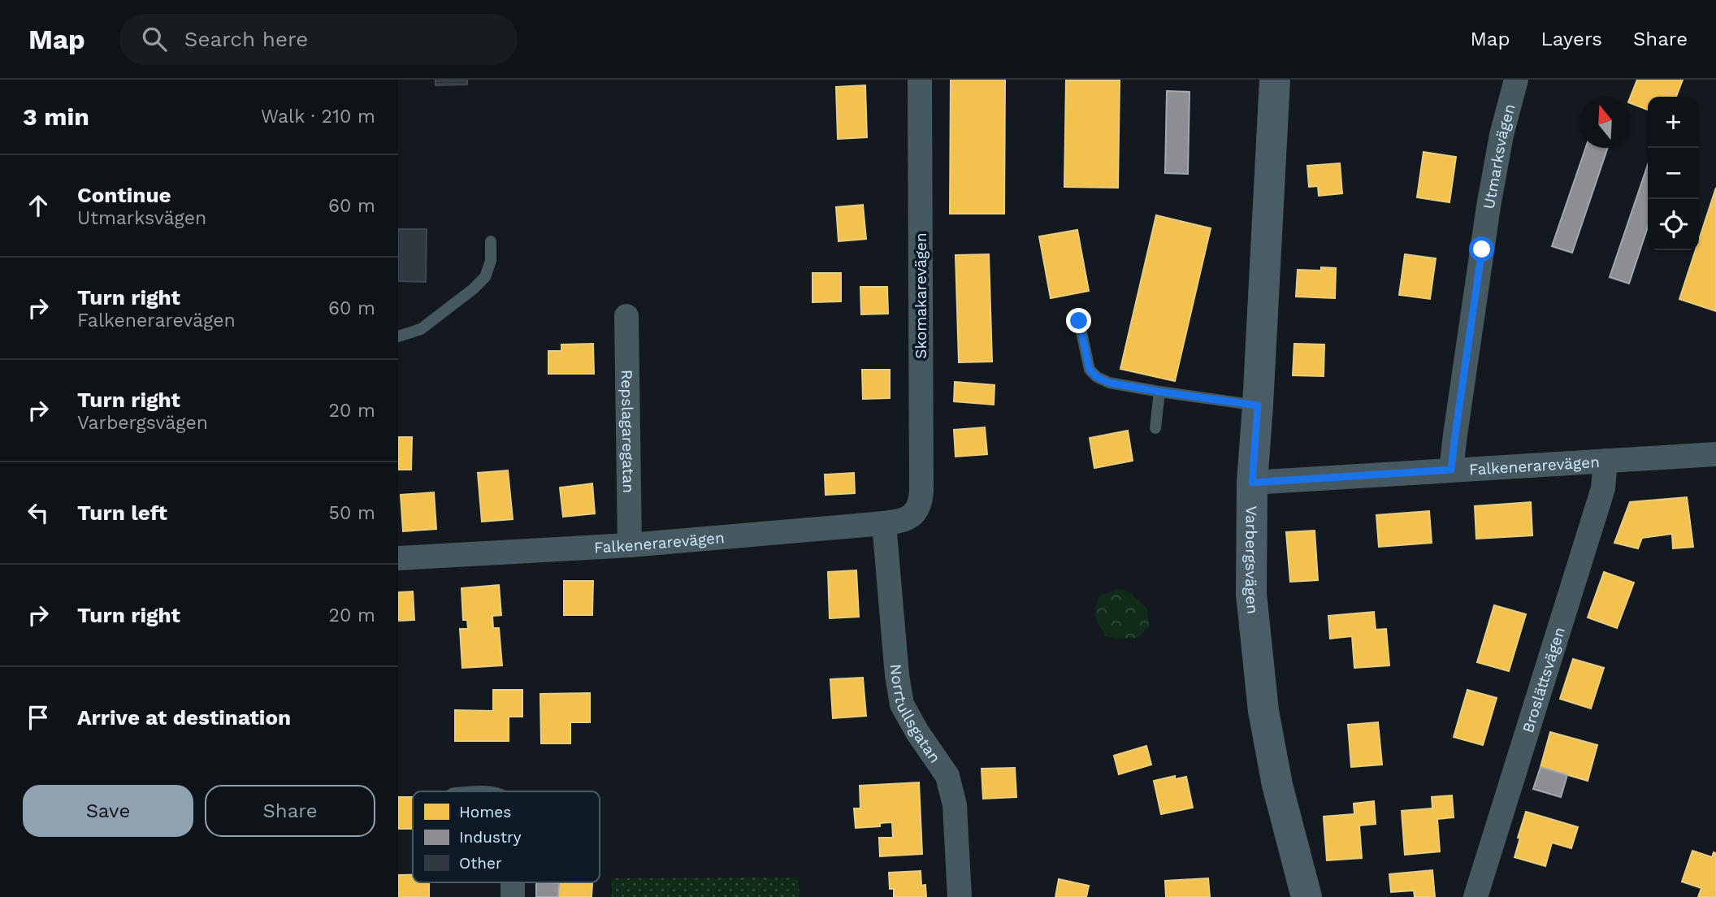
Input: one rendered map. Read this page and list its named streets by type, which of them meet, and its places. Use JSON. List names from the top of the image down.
{
  "streets": {
    "main road": ["Varbergsvägen"],
    "street": [
      "Utmarksvägen",
      "Skomakarevägen",
      "Repslagaregatan",
      "Falkenerarevägen",
      "Broslättsvägen",
      "Norrtullsgatan"
    ]
  },
  "crossings": [
    ["Utmarksvägen", "Falkenerarevägen"],
    ["Skomakarevägen", "Falkenerarevägen"],
    ["Repslagaregatan", "Falkenerarevägen"],
    ["Falkenerarevägen", "Varbergsvägen"],
    ["Falkenerarevägen", "Broslättsvägen"],
    ["Falkenerarevägen", "Norrtullsgatan"]
  ],
  "legend": ["Homes", "Industry", "Other"],
  "north": "top",
  "page": {
    "header": "Map",
    "search": "Search here",
    "nav": ["Map", "Layers", "Share"],
    "heading": ["3 min", "Walk · 210 m"],
    "map_buttons": ["+", "−"],
    "list": [
      ["Continue", "Utmarksvägen", "60 m"],
      ["Turn right", "Falkenerarevägen", "60 m"],
      ["Turn right", "Varbergsvägen", "20 m"],
      ["Turn left", "50 m"],
      ["Turn right", "20 m"],
      "Arrive at destination"
    ],
    "buttons": ["Save", "Share"]
  }
}
